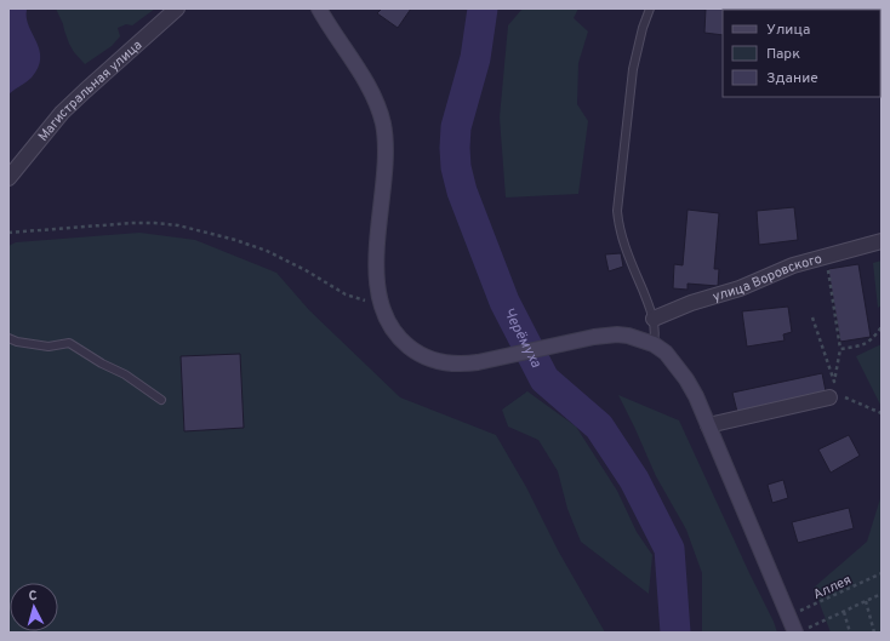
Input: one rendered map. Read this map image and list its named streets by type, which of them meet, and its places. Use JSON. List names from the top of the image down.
{
  "streets": {
    "street": ["Магистральная улица", "улица Воровского"],
    "path": ["Аллея"]
  },
  "water": ["Черёмуха"],
  "legend": ["Улица", "Парк", "Здание"],
  "north": "top"
}
